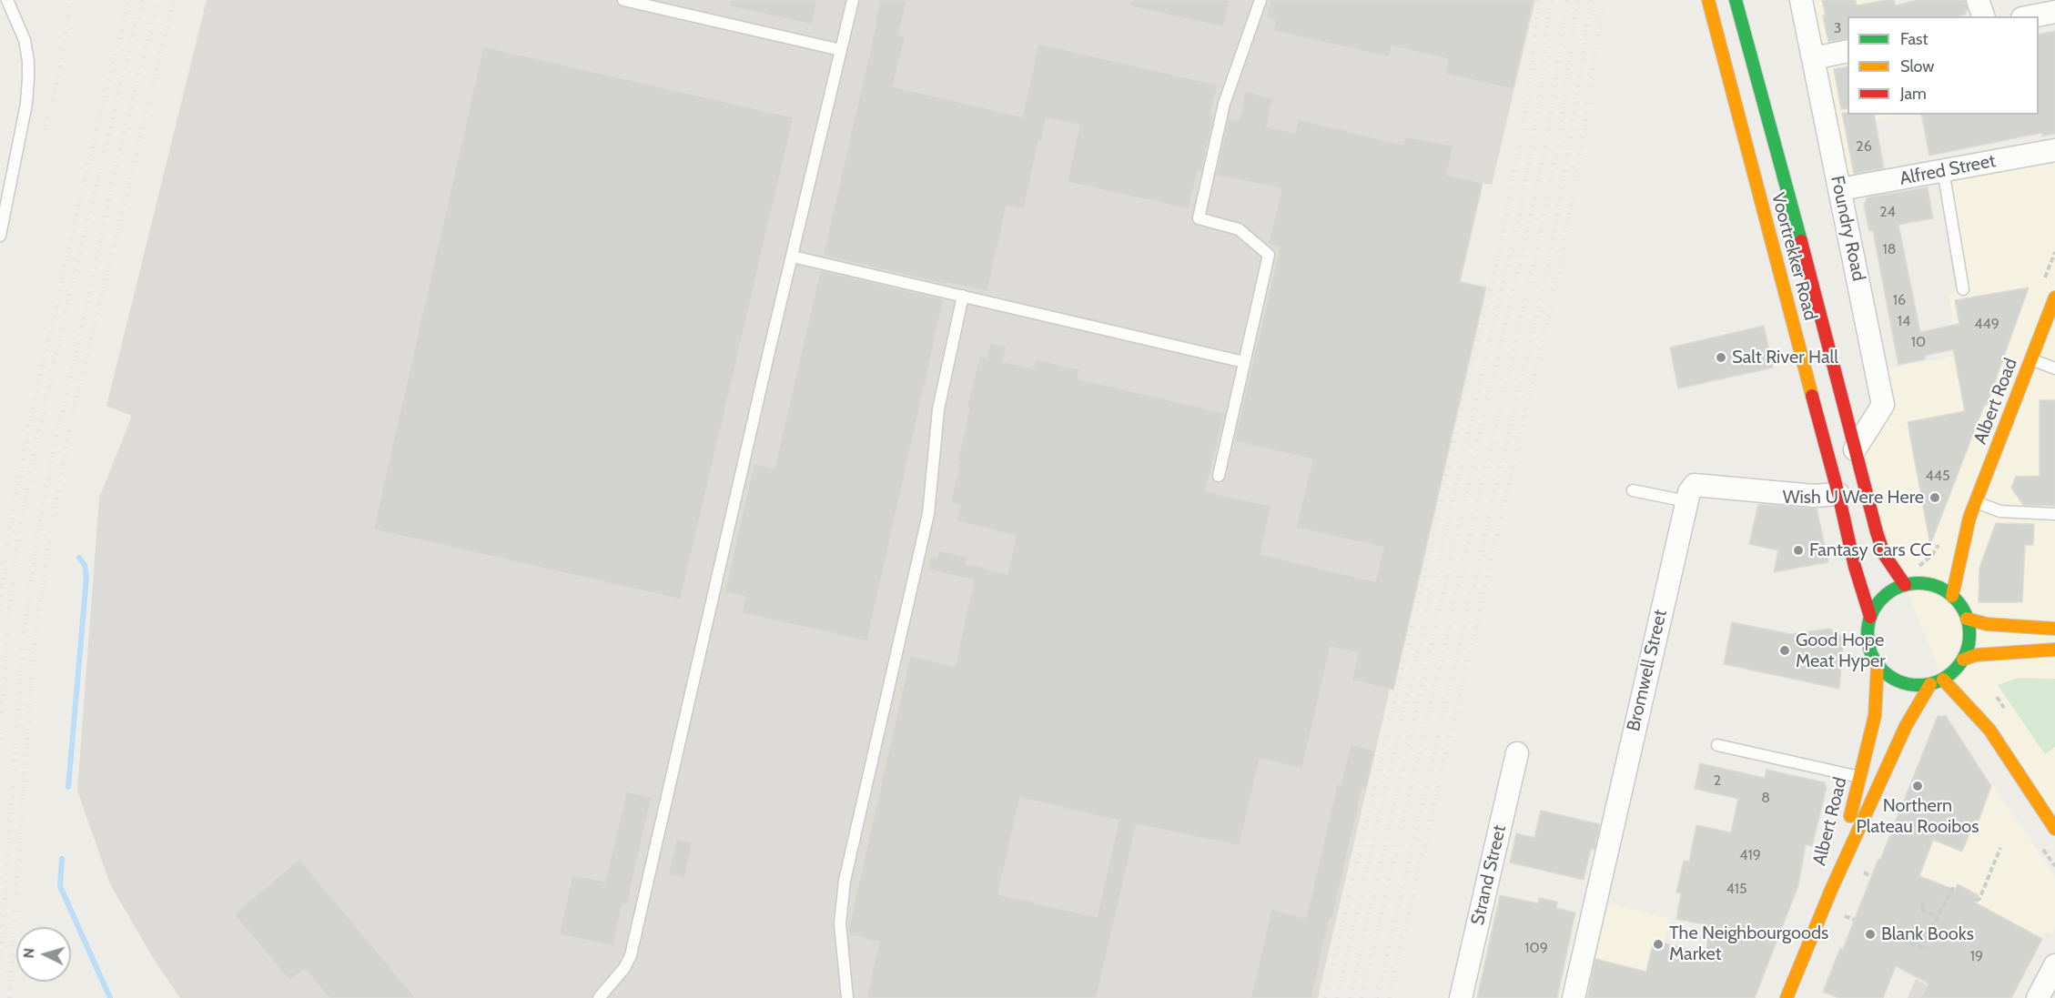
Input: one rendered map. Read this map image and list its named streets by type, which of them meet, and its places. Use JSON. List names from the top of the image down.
{
  "streets": {
    "main road": ["Voortrekker Road", "Albert Road"],
    "street": [
      "Alfred Street",
      "Foundry Road",
      "Bromwell Street",
      "Strand Street"
    ]
  },
  "crossings": [
    ["Alfred Street", "Foundry Road"],
    ["Foundry Road", "Voortrekker Road"],
    ["Voortrekker Road", "Albert Road"]
  ],
  "places": [
    "Salt River Hall",
    "Wish U Were Here",
    "Fantasy Cars CC",
    "Good Hope Meat Hyper",
    "Northern Plateau Rooibos",
    "Blank Books",
    "The Neighbourgoods Market"
  ],
  "house_numbers": [
    "3",
    "26",
    "24",
    "18",
    "16",
    "14",
    "449",
    "10",
    "445",
    "2",
    "8",
    "419",
    "415",
    "109",
    "19"
  ],
  "legend": ["Fast", "Slow", "Jam"],
  "north": "left"
}
